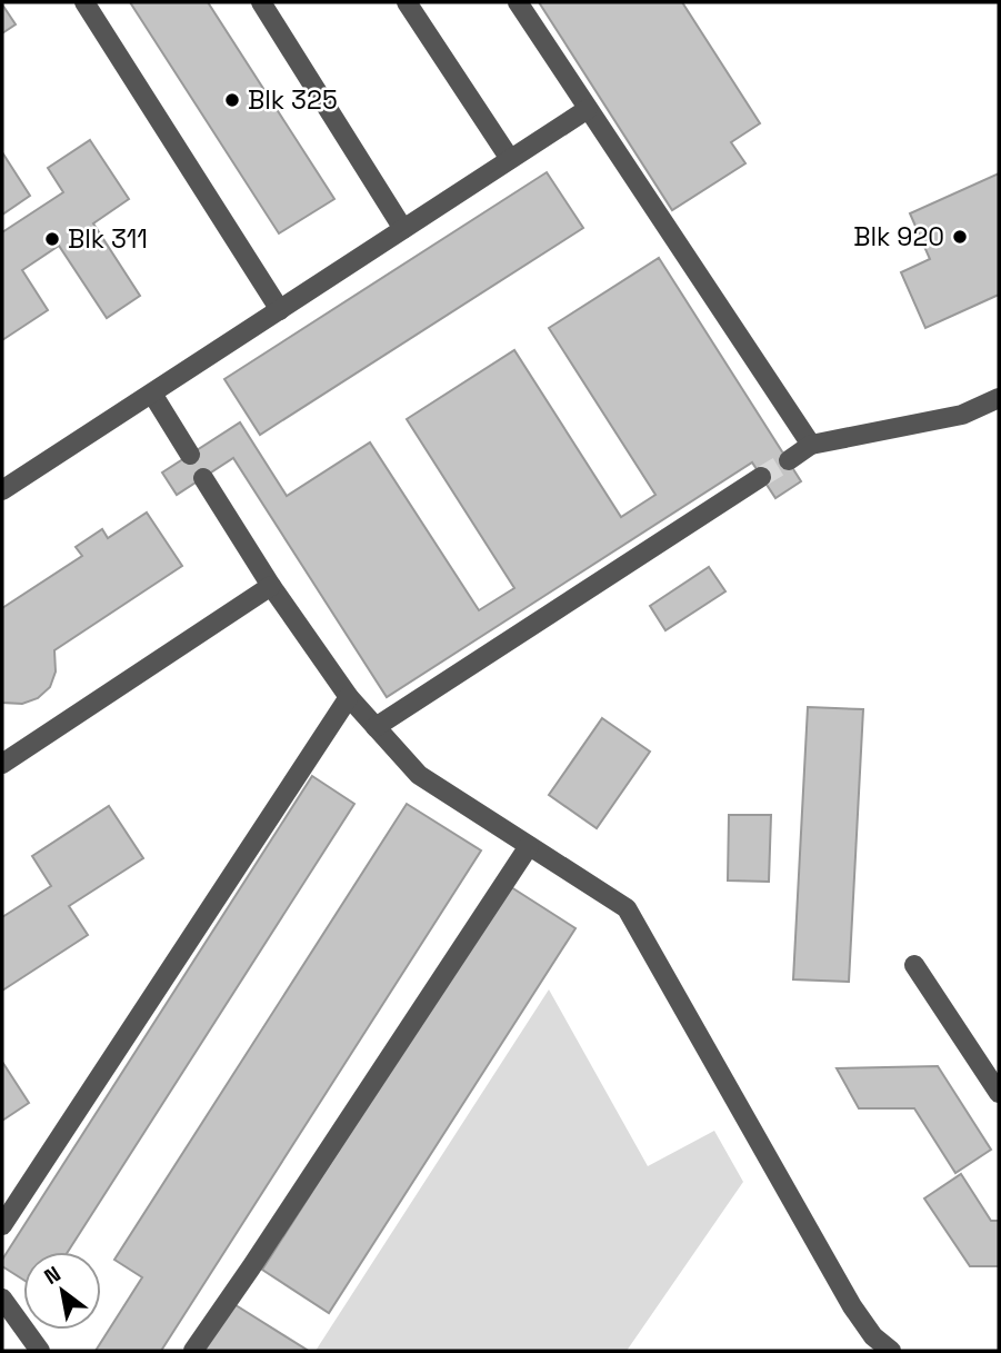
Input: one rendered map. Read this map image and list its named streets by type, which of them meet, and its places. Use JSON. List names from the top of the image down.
{
  "places": ["Blk 325", "Blk 920", "Blk 311"],
  "north": "top left"
}
